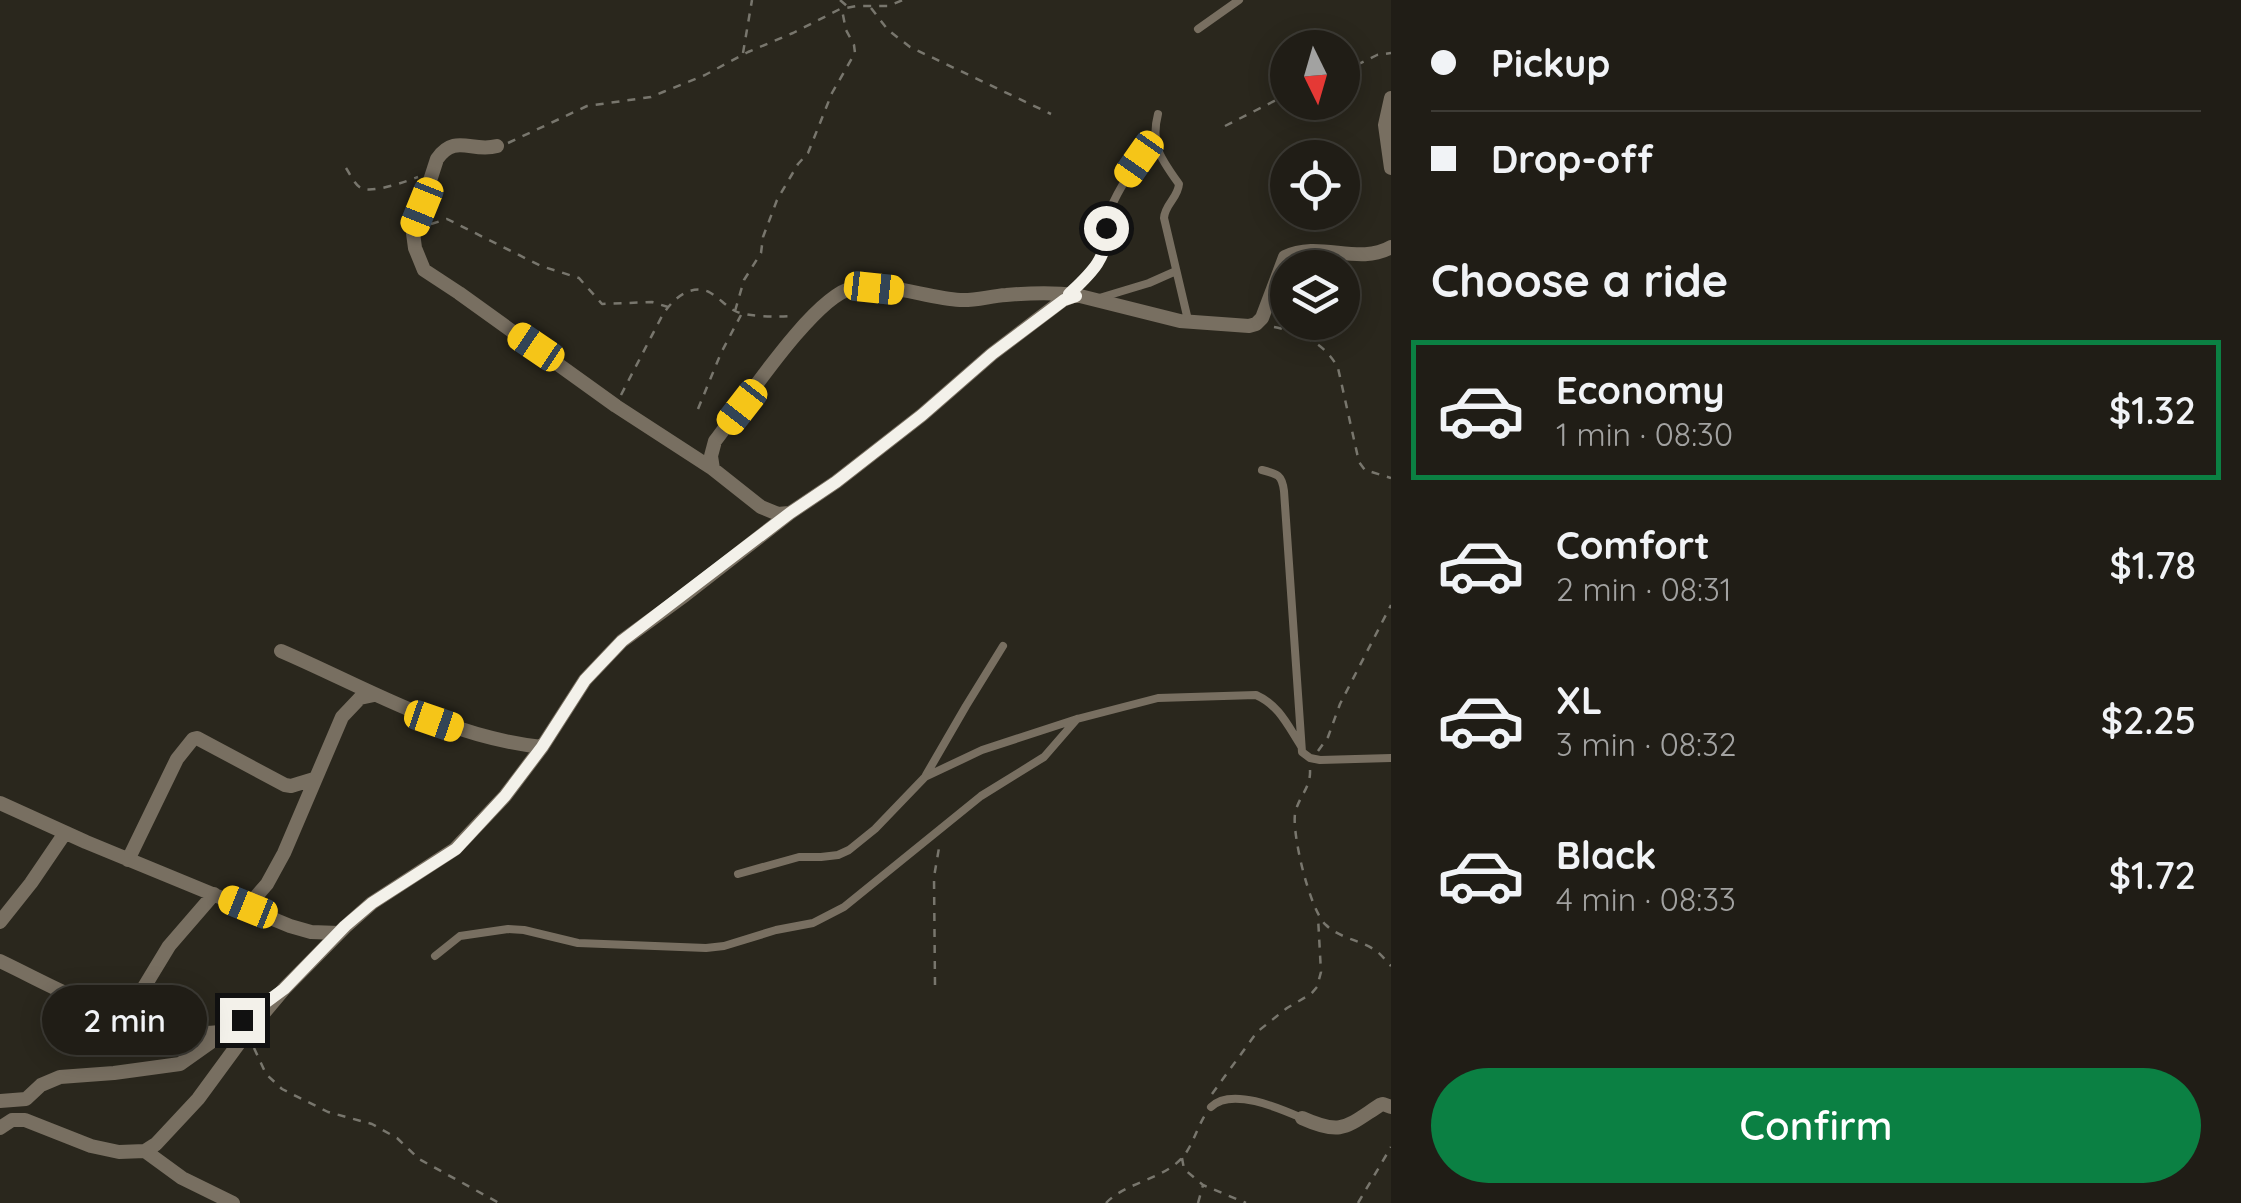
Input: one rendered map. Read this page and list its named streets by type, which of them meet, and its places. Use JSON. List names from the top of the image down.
{
  "north": "bottom",
  "page": {
    "banner": ["Pickup", "Drop-off"],
    "heading": "Choose a ride",
    "list": [
      {
        "name": "Economy",
        "note": "1 min · 08:30",
        "value": "$1.32"
      },
      {
        "name": "Comfort",
        "note": "2 min · 08:31",
        "value": "$1.78"
      },
      {
        "name": "XL",
        "note": "3 min · 08:32",
        "value": "$2.25"
      },
      {
        "name": "Black",
        "note": "4 min · 08:33",
        "value": "$1.72"
      }
    ],
    "bubble": "2 min",
    "buttons": "Confirm"
  }
}
